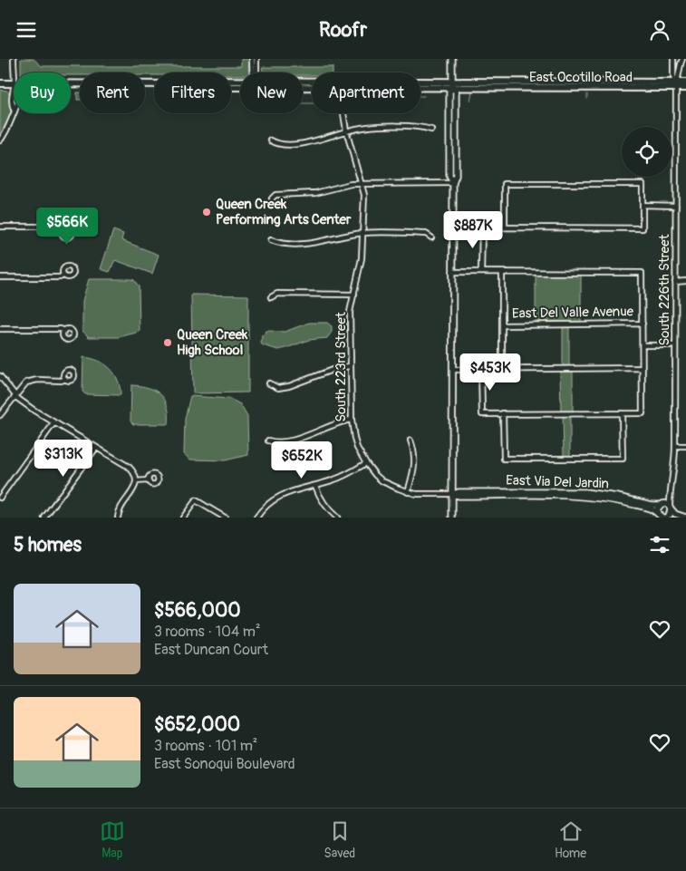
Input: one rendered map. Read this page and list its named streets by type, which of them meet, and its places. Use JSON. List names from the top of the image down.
{
  "streets": {
    "main road": ["East Ocotillo Road"],
    "street": [
      "South 226th Street",
      "East Del Valle Avenue",
      "South 223rd Street",
      "East Via Del Jardin"
    ]
  },
  "crossings": [
    ["East Ocotillo Road", "South 226th Street"],
    ["South 226th Street", "East Via Del Jardin"],
    ["South 223rd Street", "East Via Del Jardin"]
  ],
  "places": ["Queen Creek Performing Arts Center", "Queen Creek High School"],
  "page": {
    "header": "Roofr",
    "chip": [
      "Buy",
      "Rent",
      "Filters",
      "New",
      "Apartment"
    ],
    "price": [
      "$566K",
      "$887K",
      "$453K",
      "$313K",
      "$652K"
    ],
    "heading": "5 homes",
    "list": [
      {
        "name": "$566,000",
        "note": "3 rooms · 104 m² · East Duncan Court"
      },
      {
        "name": "$652,000",
        "note": "3 rooms · 101 m² · East Sonoqui Boulevard"
      }
    ],
    "tabs": ["Map", "Saved", "Home"]
  }
}
